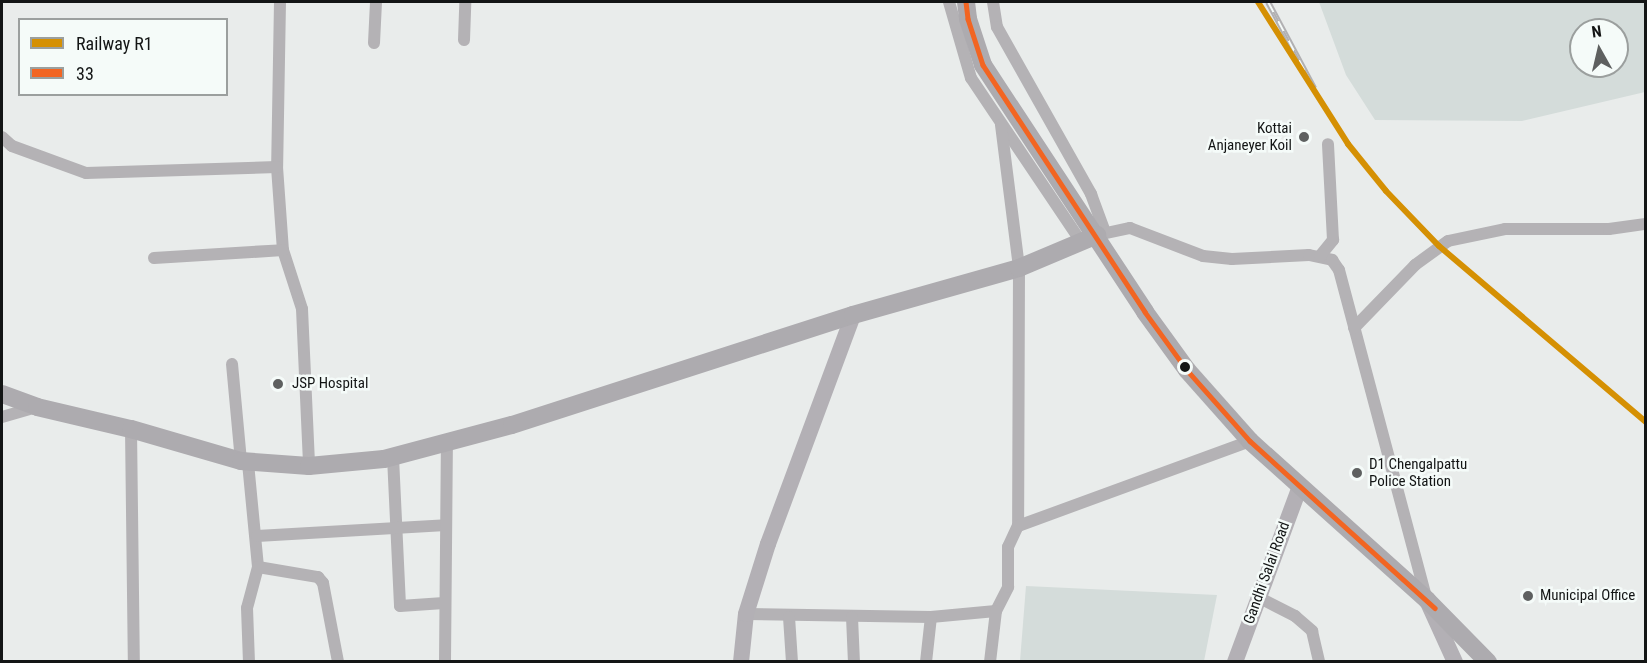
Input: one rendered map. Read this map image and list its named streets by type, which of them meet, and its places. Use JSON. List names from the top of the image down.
{
  "streets": {
    "street": ["Gandhi Salai Road"]
  },
  "places": [
    "Kottai Anjaneyer Koil",
    "JSP Hospital",
    "D1 Chengalpattu Police Station",
    "Municipal Office"
  ],
  "lines": ["rail line R1", "transit line 33"],
  "legend": ["Railway R1", "33"],
  "north": "top"
}
